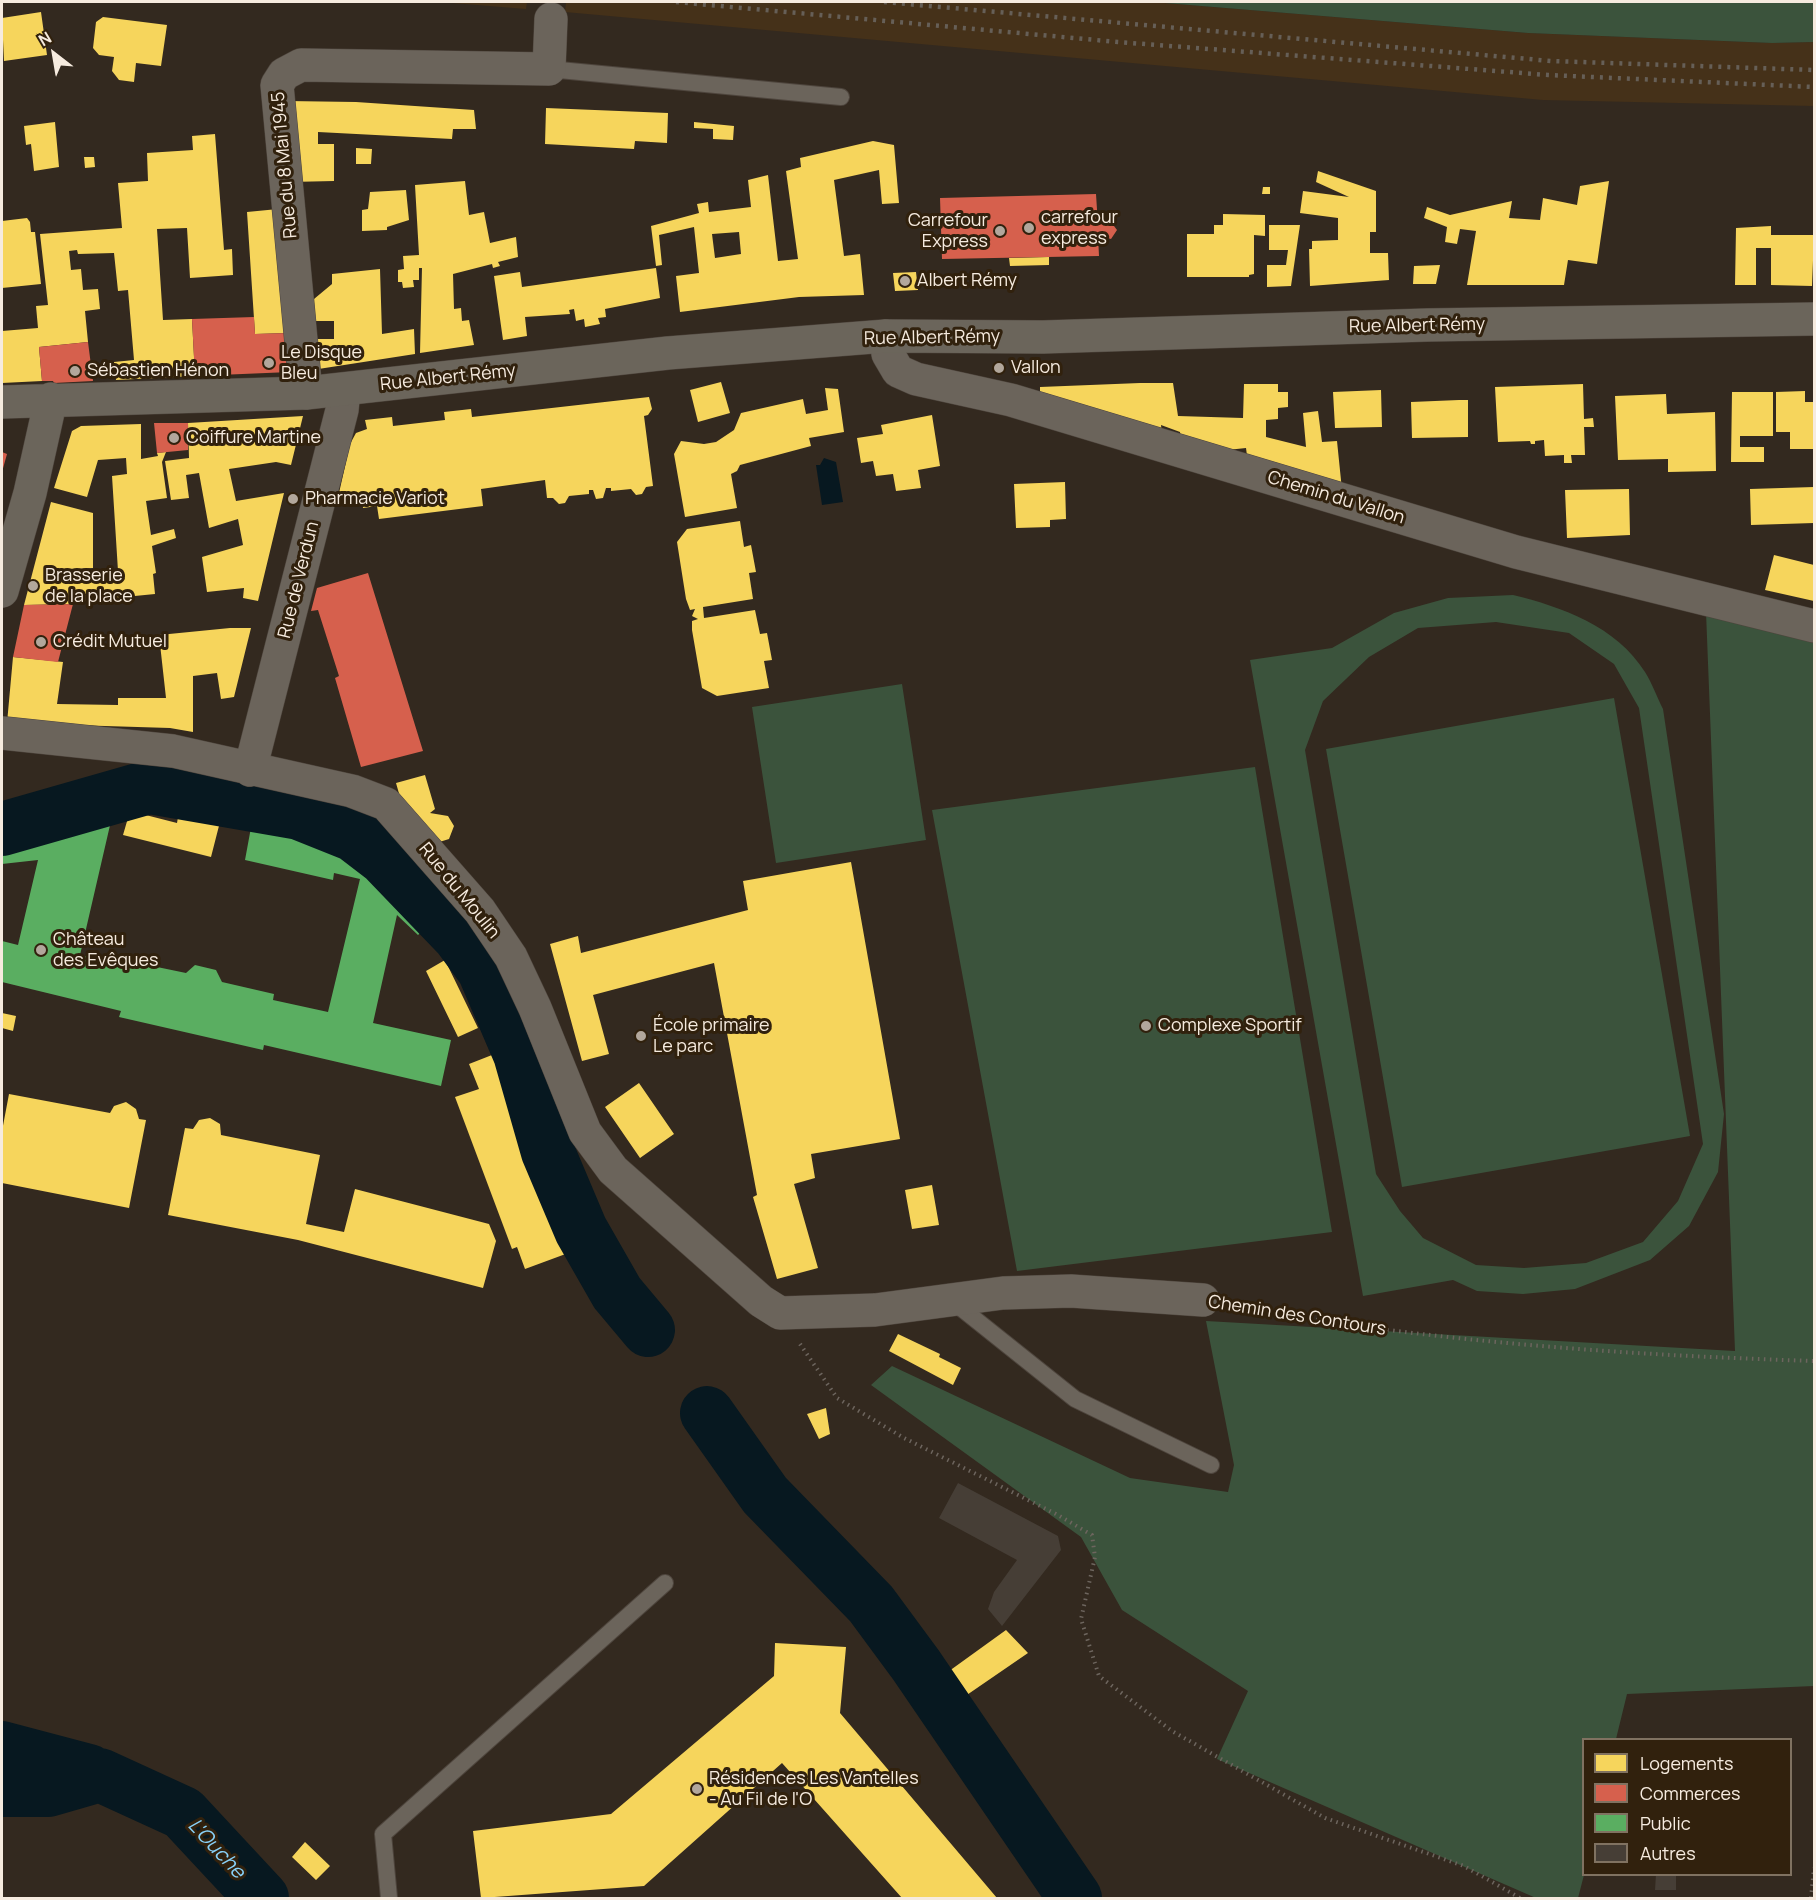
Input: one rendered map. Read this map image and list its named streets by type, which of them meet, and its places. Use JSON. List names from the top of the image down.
{
  "streets": {
    "main road": ["Rue Albert Rémy"],
    "street": [
      "Rue du 8 Mai 1945",
      "Chemin du Vallon",
      "Rue de Verdun",
      "Rue du Moulin",
      "Chemin des Contours"
    ]
  },
  "crossings": [
    ["Rue du 8 Mai 1945", "Rue Albert Rémy"],
    ["Rue Albert Rémy", "Chemin du Vallon"],
    ["Rue Albert Rémy", "Rue de Verdun"],
    ["Rue de Verdun", "Rue du Moulin"],
    ["Rue du Moulin", "Chemin des Contours"]
  ],
  "water": ["L'Ouche"],
  "places": [
    "carrefour express",
    "Carrefour Express",
    "Albert Rémy",
    "Le Disque Bleu",
    "Vallon",
    "Sébastien Hénon",
    "Coiffure Martine",
    "Pharmacie Variot",
    "Brasserie de la place",
    "Crédit Mutuel",
    "Château des Evêques",
    "Complexe Sportif",
    "École primaire Le parc",
    "Résidences Les Vantelles - Au Fil de l'O"
  ],
  "legend": [
    "Logements",
    "Commerces",
    "Public",
    "Autres"
  ],
  "north": "top left"
}
